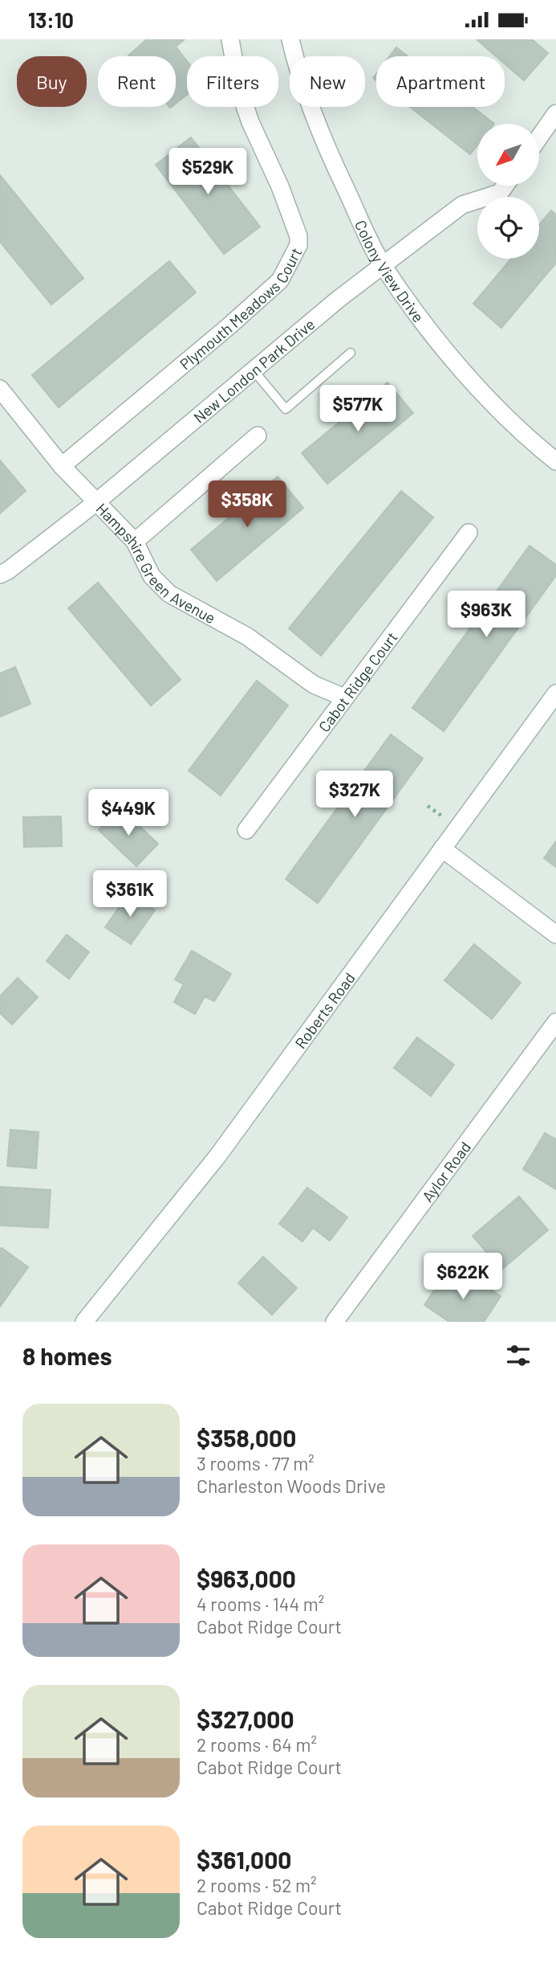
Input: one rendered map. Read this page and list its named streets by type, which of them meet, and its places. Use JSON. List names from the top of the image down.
{
  "streets": {
    "street": [
      "Colony View Drive",
      "Plymouth Meadows Court",
      "New London Park Drive",
      "Hampshire Green Avenue",
      "Cabot Ridge Court",
      "Roberts Road",
      "Aylor Road"
    ]
  },
  "crossings": [
    ["Colony View Drive", "New London Park Drive"],
    ["Plymouth Meadows Court", "Hampshire Green Avenue"],
    ["New London Park Drive", "Hampshire Green Avenue"],
    ["Hampshire Green Avenue", "Cabot Ridge Court"]
  ],
  "north": "bottom left",
  "page": {
    "status": "13:10",
    "chip": [
      "Buy",
      "Rent",
      "Filters",
      "New",
      "Apartment"
    ],
    "price": [
      "$529K",
      "$577K",
      "$358K",
      "$963K",
      "$327K",
      "$449K",
      "$361K",
      "$622K"
    ],
    "heading": "8 homes",
    "list": [
      {
        "name": "$358,000",
        "note": "3 rooms · 77 m² · Charleston Woods Drive"
      },
      {
        "name": "$963,000",
        "note": "4 rooms · 144 m² · Cabot Ridge Court"
      },
      {
        "name": "$327,000",
        "note": "2 rooms · 64 m² · Cabot Ridge Court"
      },
      {
        "name": "$361,000",
        "note": "2 rooms · 52 m² · Cabot Ridge Court"
      }
    ]
  }
}
